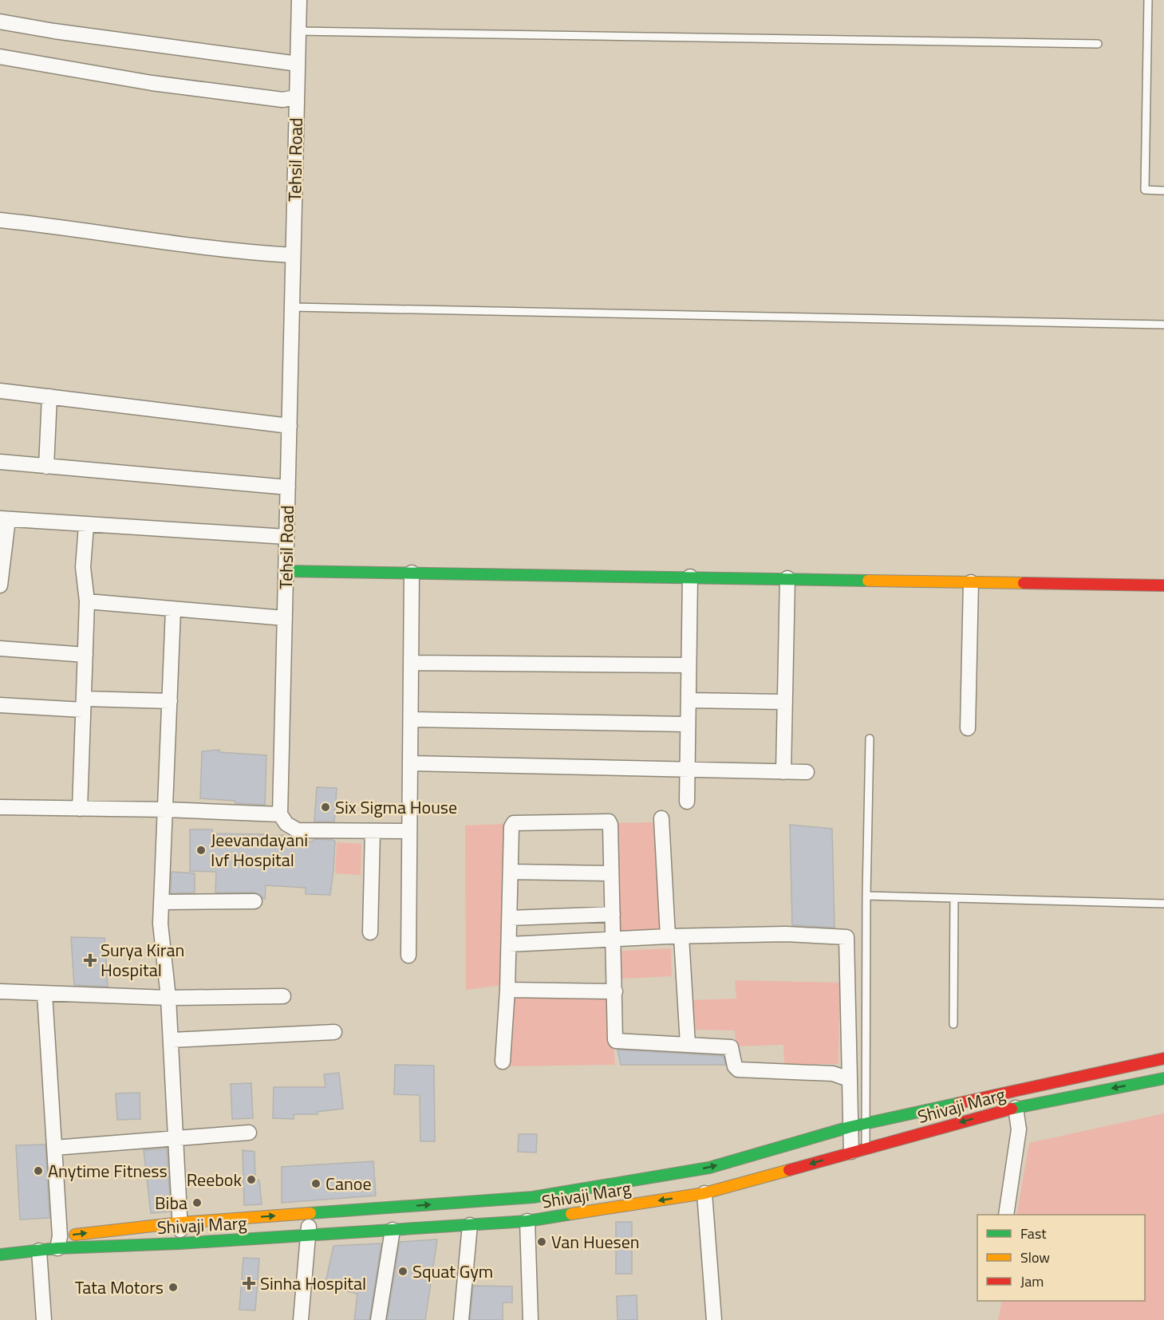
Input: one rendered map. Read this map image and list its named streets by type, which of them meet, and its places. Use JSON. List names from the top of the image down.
{
  "streets": {
    "main road": ["Shivaji Marg"],
    "street": ["Tehsil Road"]
  },
  "places": {
    "other": [
      "Six Sigma House",
      "Jeevandayani Ivf Hospital",
      "Anytime Fitness",
      "Reebok",
      "Canoe",
      "Biba",
      "Van Huesen",
      "Squat Gym",
      "Tata Motors"
    ],
    "health": ["Surya Kiran Hospital", "Sinha Hospital"]
  },
  "legend": ["Fast", "Slow", "Jam"]
}
